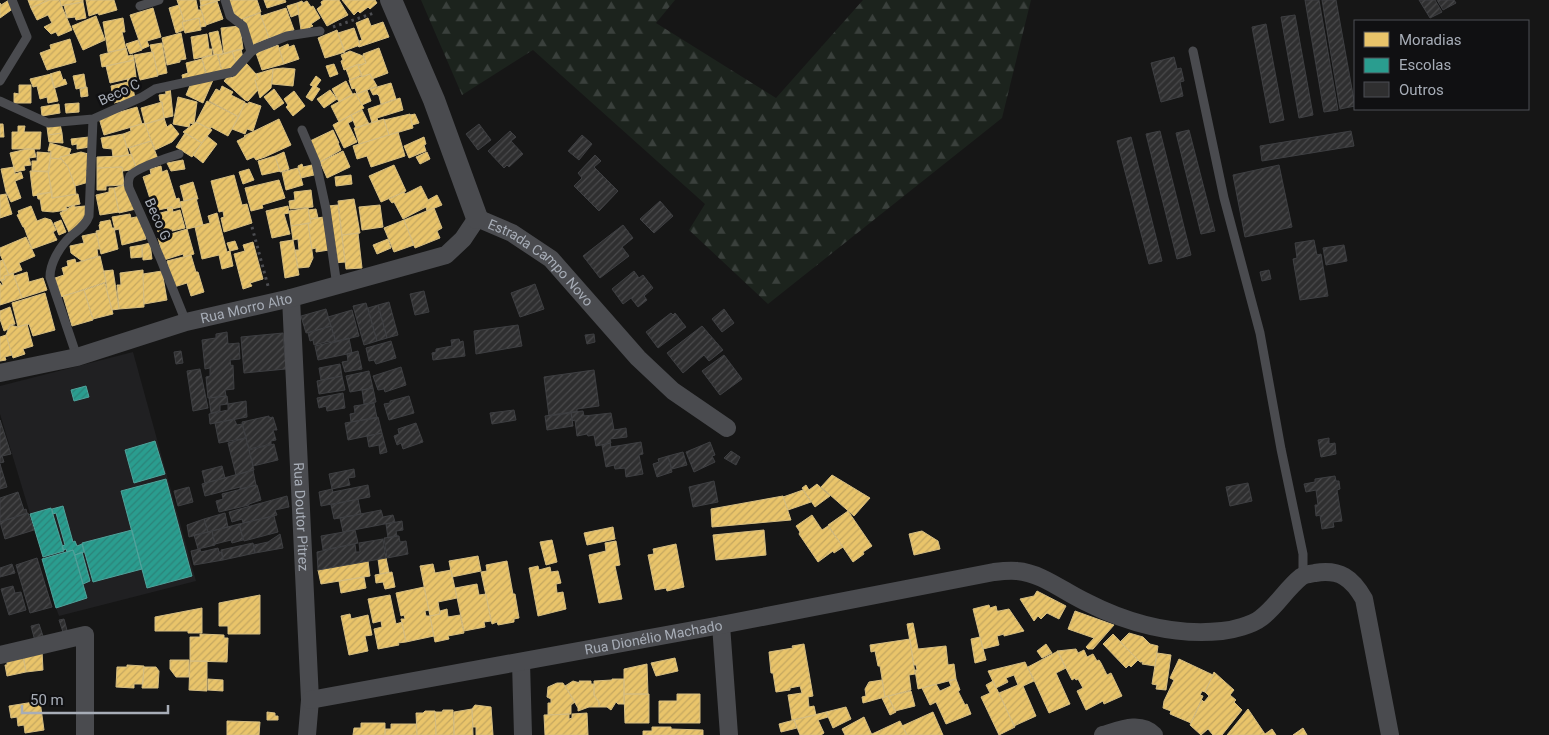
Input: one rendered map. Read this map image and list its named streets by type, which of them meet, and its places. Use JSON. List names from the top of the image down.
{
  "streets": {
    "street": [
      "Estrada Campo Novo",
      "Rua Morro Alto",
      "Rua Doutor Pitrez",
      "Rua Dionélio Machado"
    ],
    "lane": ["Beco C", "Beco G"]
  },
  "crossings": [
    ["Beco C", "Rua Morro Alto"],
    ["Beco G", "Rua Morro Alto"],
    ["Estrada Campo Novo", "Rua Morro Alto"],
    ["Rua Morro Alto", "Rua Doutor Pitrez"],
    ["Rua Doutor Pitrez", "Rua Dionélio Machado"]
  ],
  "legend": ["Moradias", "Escolas", "Outros"],
  "scale_bar": "50 m"
}
